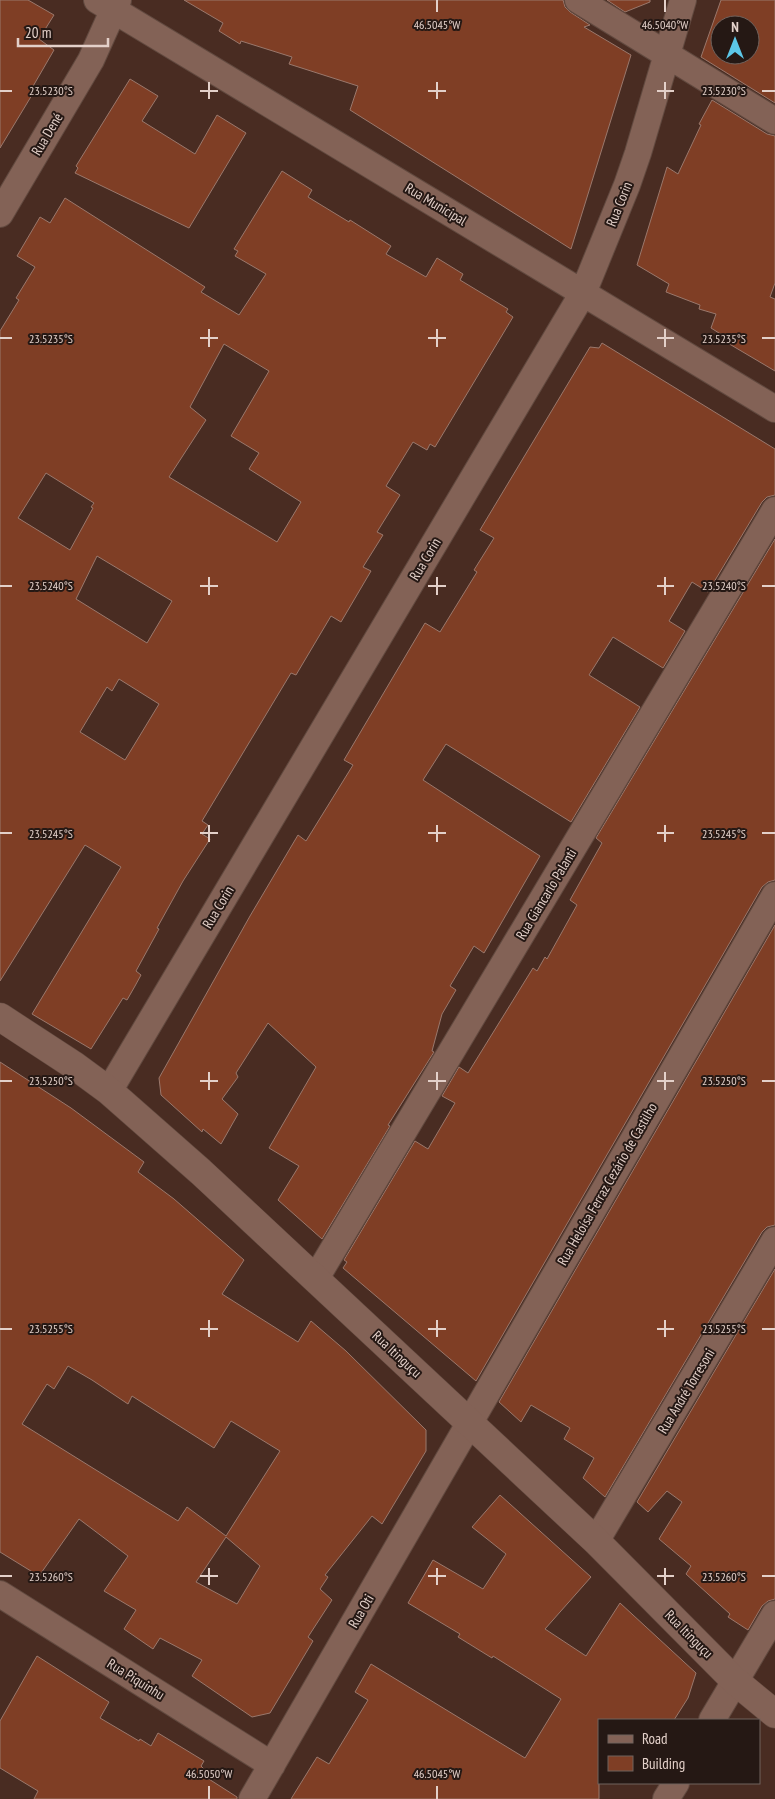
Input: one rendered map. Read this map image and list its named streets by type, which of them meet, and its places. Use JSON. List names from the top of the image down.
{
  "streets": {
    "main road": ["Rua Itinguçu"],
    "street": [
      "Rua Dené",
      "Rua Municipal",
      "Rua Corin",
      "Rua Giancarlo Palanti",
      "Rua Heloísa Ferraz Cezário de Castilho",
      "Rua André Torresoni",
      "Rua Oti",
      "Rua Piquinhu"
    ]
  },
  "crossings": [
    ["Rua Dené", "Rua Municipal"],
    ["Rua Municipal", "Rua Corin"],
    ["Rua Corin", "Rua Itinguçu"],
    ["Rua Giancarlo Palanti", "Rua Itinguçu"],
    ["Rua Heloísa Ferraz Cezário de Castilho", "Rua Itinguçu"],
    ["Rua Heloísa Ferraz Cezário de Castilho", "Rua Oti"],
    ["Rua Itinguçu", "Rua André Torresoni"],
    ["Rua Itinguçu", "Rua Oti"],
    ["Rua Oti", "Rua Piquinhu"]
  ],
  "legend": ["Road", "Building"],
  "scale_bar": "20 m",
  "north": "top",
  "coordinates": [
    "46.5045°W",
    "46.5040°W",
    "23.5230°S",
    "23.5235°S",
    "23.5240°S",
    "23.5245°S",
    "23.5250°S",
    "23.5255°S",
    "23.5260°S",
    "46.5050°W"
  ]
}
